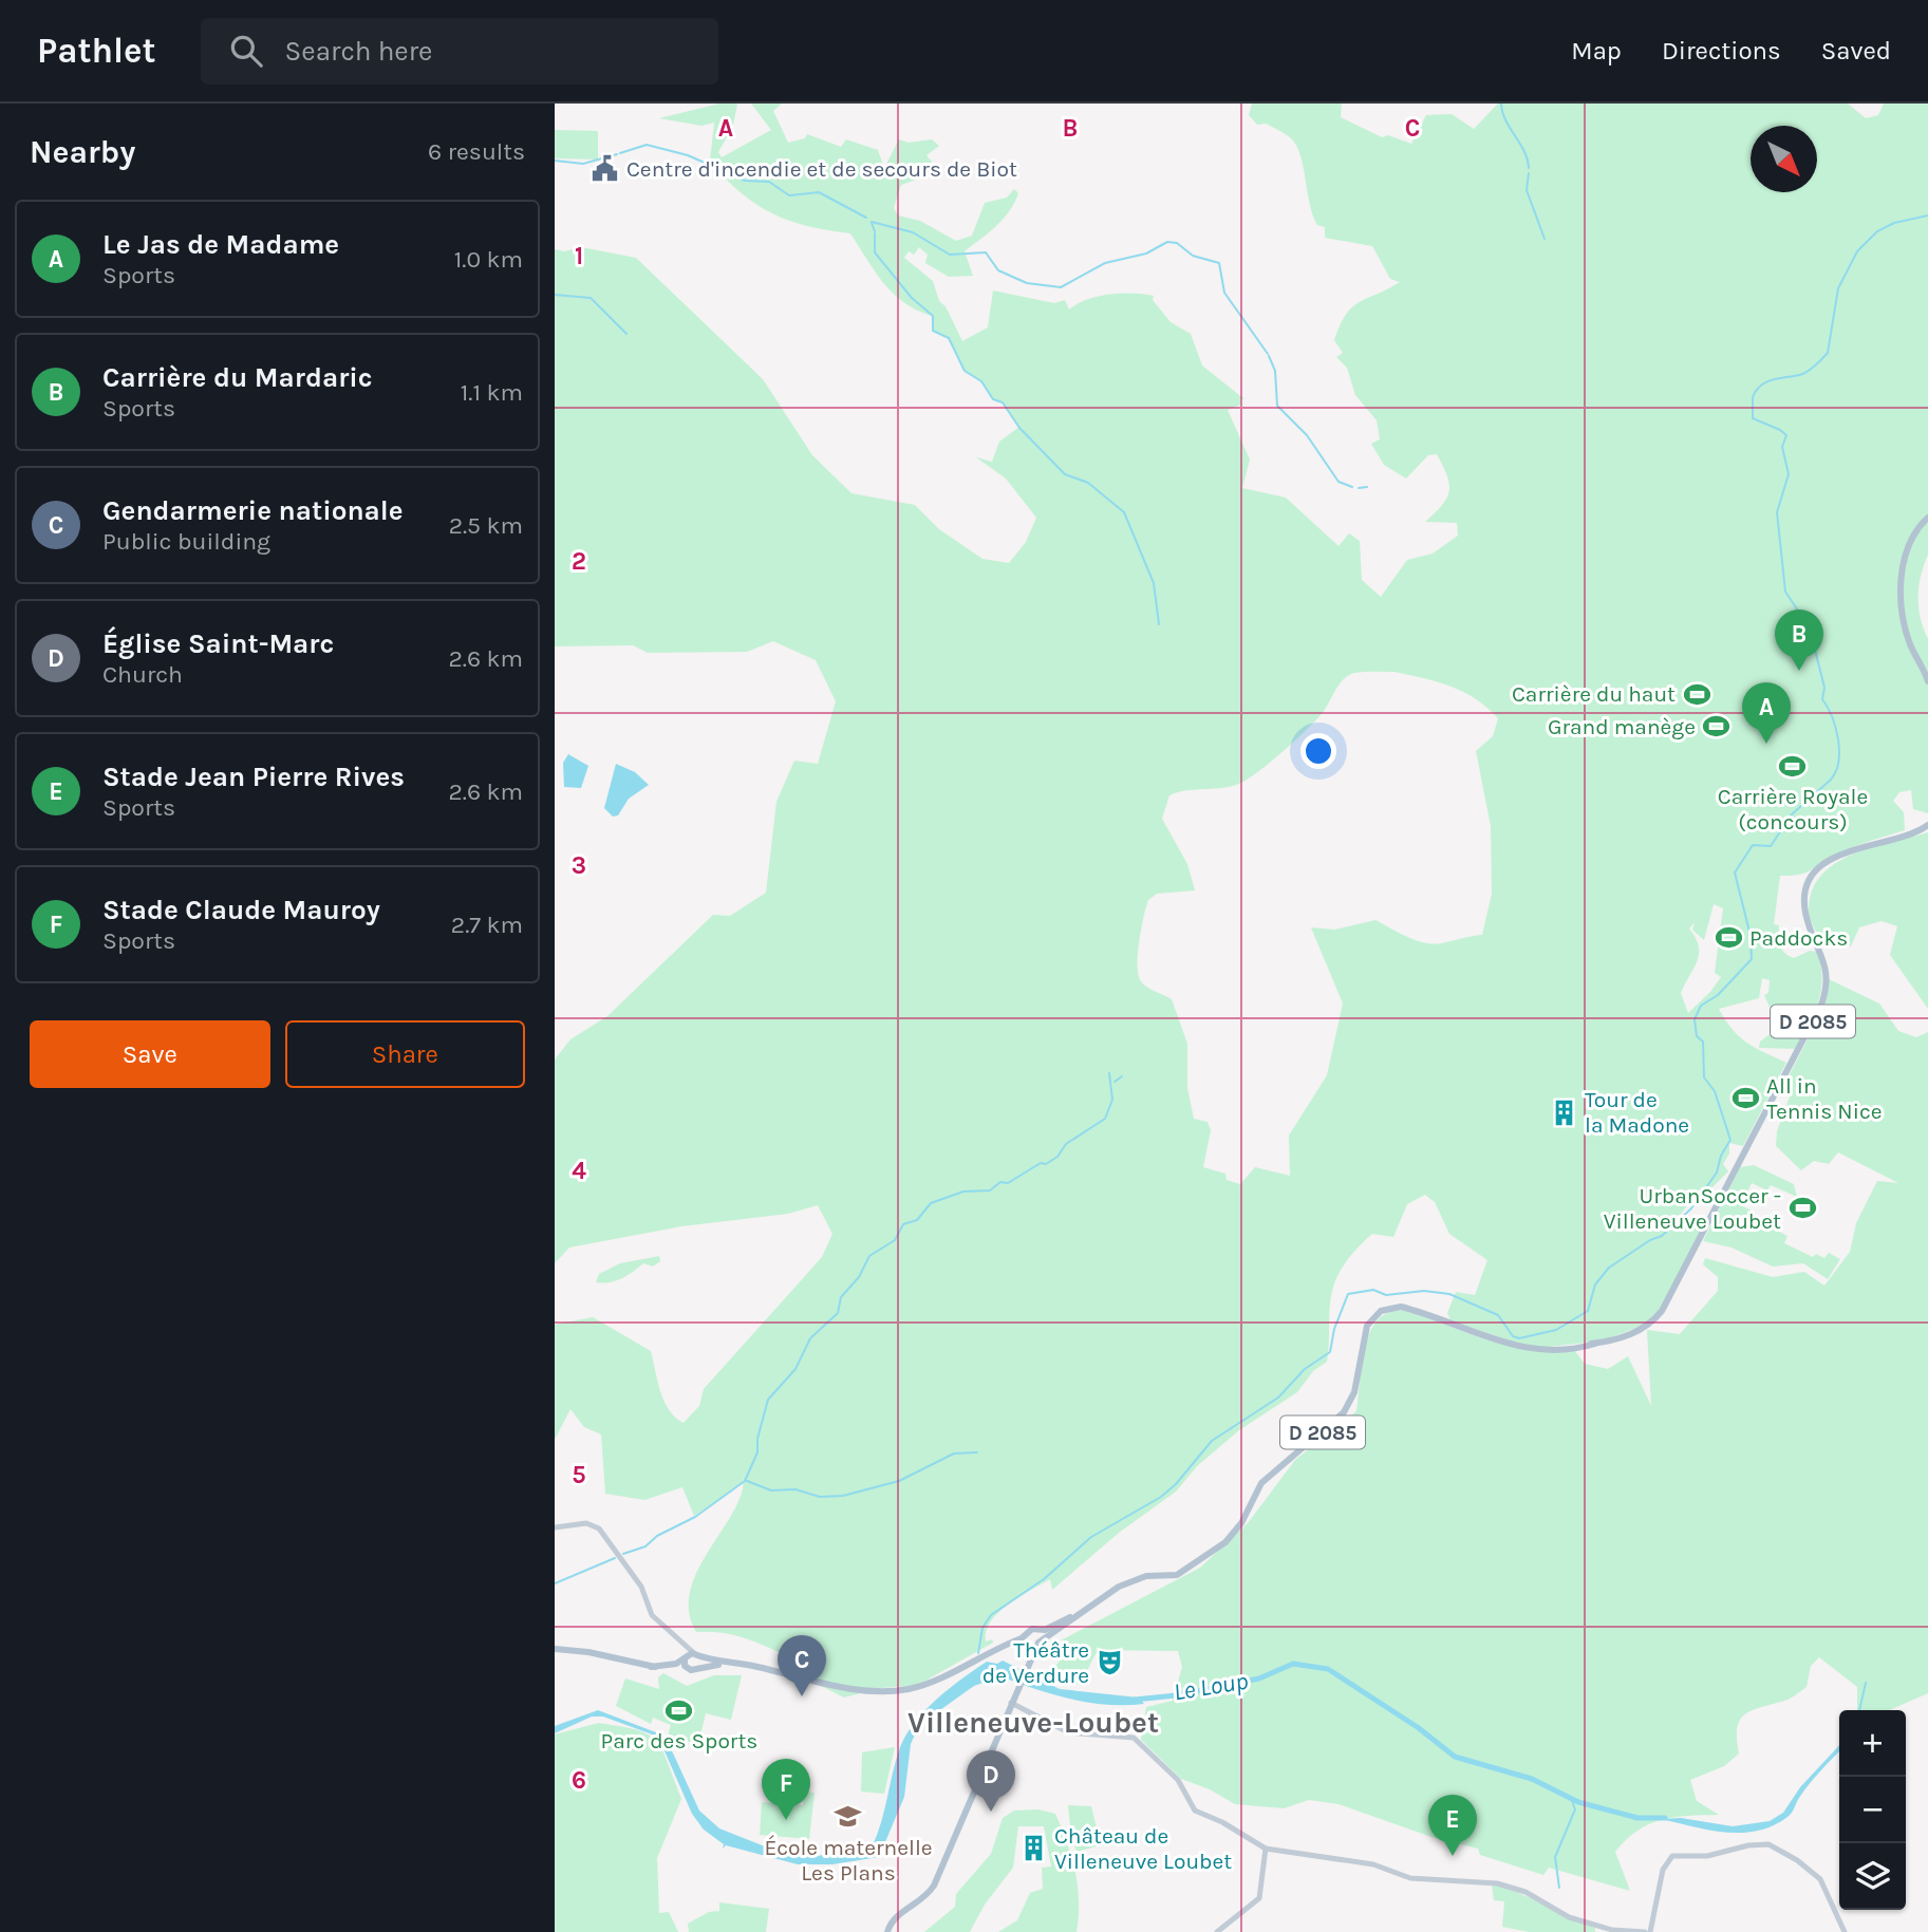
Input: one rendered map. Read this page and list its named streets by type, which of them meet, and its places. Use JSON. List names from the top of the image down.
{
  "streets": {
    "main road": ["D 2085"]
  },
  "districts": ["Villeneuve-Loubet"],
  "water": ["Le Loup"],
  "places": {
    "public building": ["Centre d'incendie et de secours de Biot"],
    "sports": [
      "Carrière du haut",
      "Grand manège",
      "Carrière Royale (concours)",
      "Paddocks",
      "All in Tennis Nice",
      "UrbanSoccer - Villeneuve Loubet",
      "Parc des Sports"
    ],
    "building": ["Tour de la Madone", "Château de Villeneuve Loubet"],
    "theatre": ["Théâtre de Verdure"],
    "school or university": ["École maternelle Les Plans"]
  },
  "north": "bottom right",
  "page": {
    "header": "Pathlet",
    "search": "Search here",
    "nav": ["Map", "Directions", "Saved"],
    "heading": ["Nearby", "6 results"],
    "list": [
      {
        "mark": "A",
        "name": "Le Jas de Madame",
        "note": "Sports",
        "value": "1.0 km"
      },
      {
        "mark": "B",
        "name": "Carrière du Mardaric",
        "note": "Sports",
        "value": "1.1 km"
      },
      {
        "mark": "C",
        "name": "Gendarmerie nationale",
        "note": "Public building",
        "value": "2.5 km"
      },
      {
        "mark": "D",
        "name": "Église Saint-Marc",
        "note": "Church",
        "value": "2.6 km"
      },
      {
        "mark": "E",
        "name": "Stade Jean Pierre Rives",
        "note": "Sports",
        "value": "2.6 km"
      },
      {
        "mark": "F",
        "name": "Stade Claude Mauroy",
        "note": "Sports",
        "value": "2.7 km"
      }
    ],
    "pins": [
      "B",
      "A",
      "C",
      "D",
      "F",
      "E"
    ],
    "buttons": ["Save", "Share"],
    "map_buttons": ["+", "−"]
  },
  "grid": {
    "columns": ["A", "B", "C"],
    "rows": [
      "1",
      "2",
      "3",
      "4",
      "5",
      "6"
    ]
  }
}
